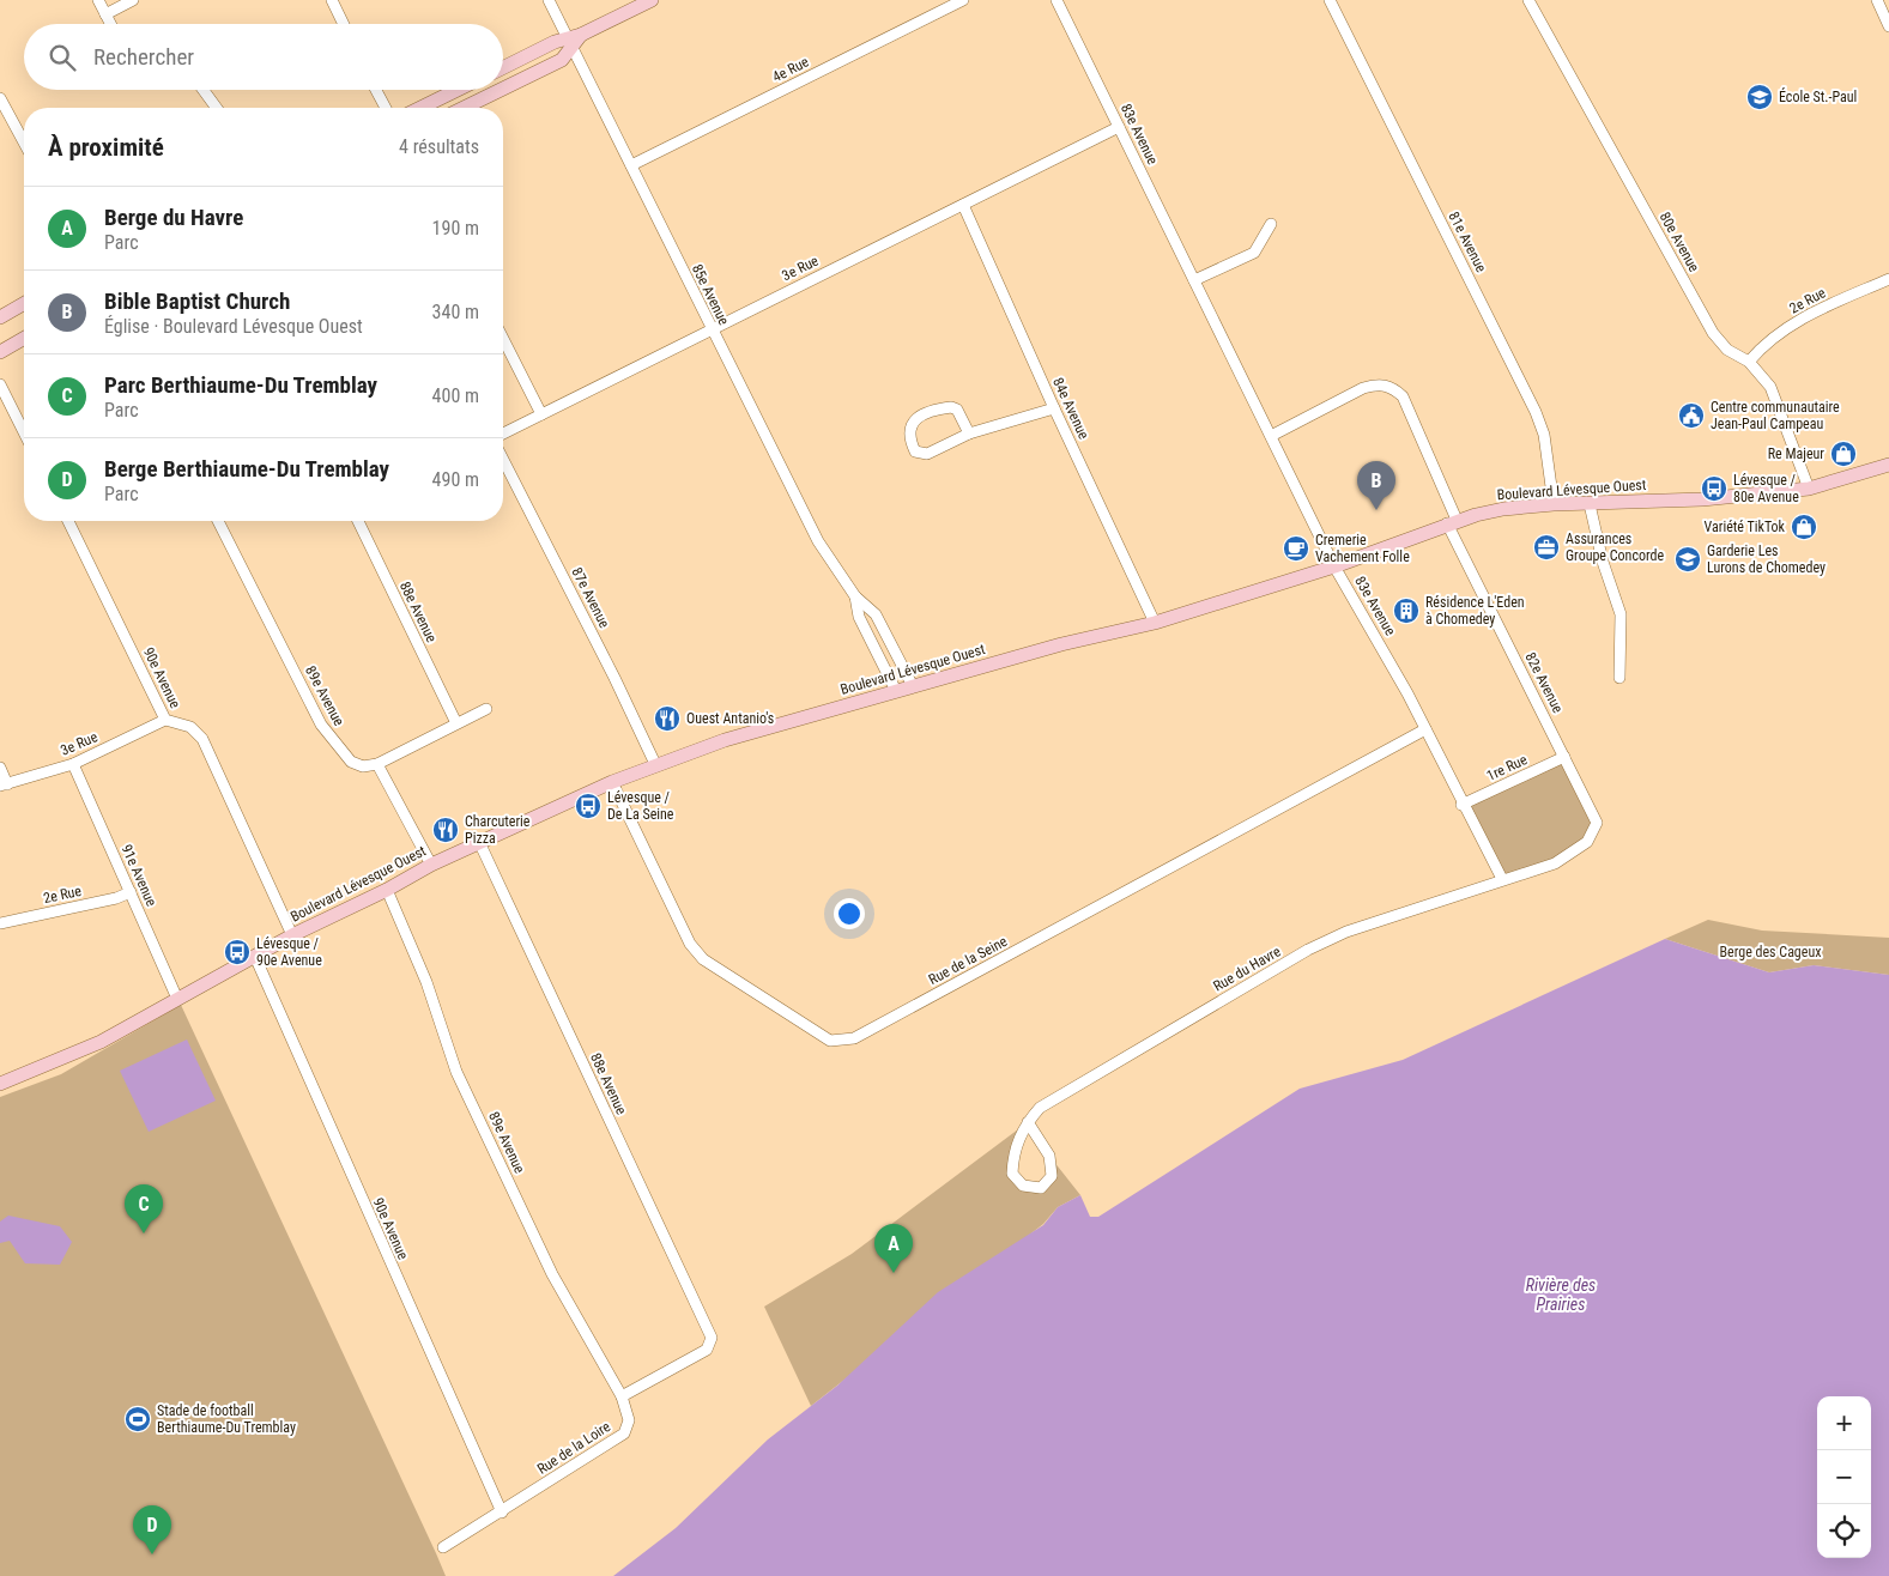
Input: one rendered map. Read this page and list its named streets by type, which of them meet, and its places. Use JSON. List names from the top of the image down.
{
  "streets": {
    "street": [
      "4e Rue",
      "83e Avenue",
      "81e Avenue",
      "80e Avenue",
      "3e Rue",
      "85e Avenue",
      "2e Rue",
      "84e Avenue",
      "Boulevard Lévesque Ouest",
      "87e Avenue",
      "88e Avenue",
      "90e Avenue",
      "82e Avenue",
      "89e Avenue",
      "1re Rue",
      "91e Avenue",
      "Rue de la Seine",
      "Rue du Havre",
      "Rue de la Loire"
    ]
  },
  "crossings": [
    ["4e Rue", "85e Avenue"],
    ["83e Avenue", "3e Rue"],
    ["83e Avenue", "Boulevard Lévesque Ouest"],
    ["83e Avenue", "82e Avenue"],
    ["83e Avenue", "1re Rue"],
    ["83e Avenue", "Rue de la Seine"],
    ["83e Avenue", "Rue du Havre"],
    ["81e Avenue", "Boulevard Lévesque Ouest"],
    ["80e Avenue", "2e Rue"],
    ["80e Avenue", "Boulevard Lévesque Ouest"],
    ["3e Rue", "85e Avenue"],
    ["3e Rue", "84e Avenue"],
    ["3e Rue", "90e Avenue"],
    ["3e Rue", "91e Avenue"],
    ["85e Avenue", "Boulevard Lévesque Ouest"],
    ["2e Rue", "91e Avenue"],
    ["84e Avenue", "Boulevard Lévesque Ouest"],
    ["Boulevard Lévesque Ouest", "87e Avenue"],
    ["Boulevard Lévesque Ouest", "88e Avenue"],
    ["Boulevard Lévesque Ouest", "90e Avenue"],
    ["Boulevard Lévesque Ouest", "82e Avenue"],
    ["Boulevard Lévesque Ouest", "89e Avenue"],
    ["Boulevard Lévesque Ouest", "91e Avenue"],
    ["Boulevard Lévesque Ouest", "Rue de la Seine"],
    ["88e Avenue", "89e Avenue"],
    ["88e Avenue", "Rue de la Loire"],
    ["90e Avenue", "Rue de la Loire"],
    ["82e Avenue", "1re Rue"],
    ["82e Avenue", "Rue du Havre"],
    ["89e Avenue", "Rue de la Loire"]
  ],
  "water": ["Rivière des Prairies"],
  "parks": ["Berge des Cageux"],
  "places": {
    "school or university": ["École St.-Paul", "Garderie Les Lurons de Chomedey"],
    "public building": ["Centre communautaire Jean-Paul Campeau"],
    "shop": ["Re Majeur", "Variété TikTok"],
    "bus stop": ["Lévesque / 80e Avenue", "Lévesque / De La Seine", "Lévesque / 90e Avenue"],
    "office": ["Assurances Groupe Concorde"],
    "cafe": ["Cremerie Vachement Folle"],
    "building": ["Résidence L'Eden à Chomedey"],
    "restaurant": ["Ouest Antanio's", "Charcuterie Pizza"],
    "sports": ["Stade de football Berthiaume-Du Tremblay"]
  },
  "page": {
    "search": "Rechercher",
    "heading": ["À proximité", "4 résultats"],
    "list": [
      {
        "mark": "A",
        "name": "Berge du Havre",
        "note": "Parc",
        "value": "190 m"
      },
      {
        "mark": "B",
        "name": "Bible Baptist Church",
        "note": "Église · Boulevard Lévesque Ouest",
        "value": "340 m"
      },
      {
        "mark": "C",
        "name": "Parc Berthiaume-Du Tremblay",
        "note": "Parc",
        "value": "400 m"
      },
      {
        "mark": "D",
        "name": "Berge Berthiaume-Du Tremblay",
        "note": "Parc",
        "value": "490 m"
      }
    ],
    "pins": [
      "B",
      "C",
      "A",
      "D"
    ],
    "map_buttons": ["+", "−"]
  }
}
